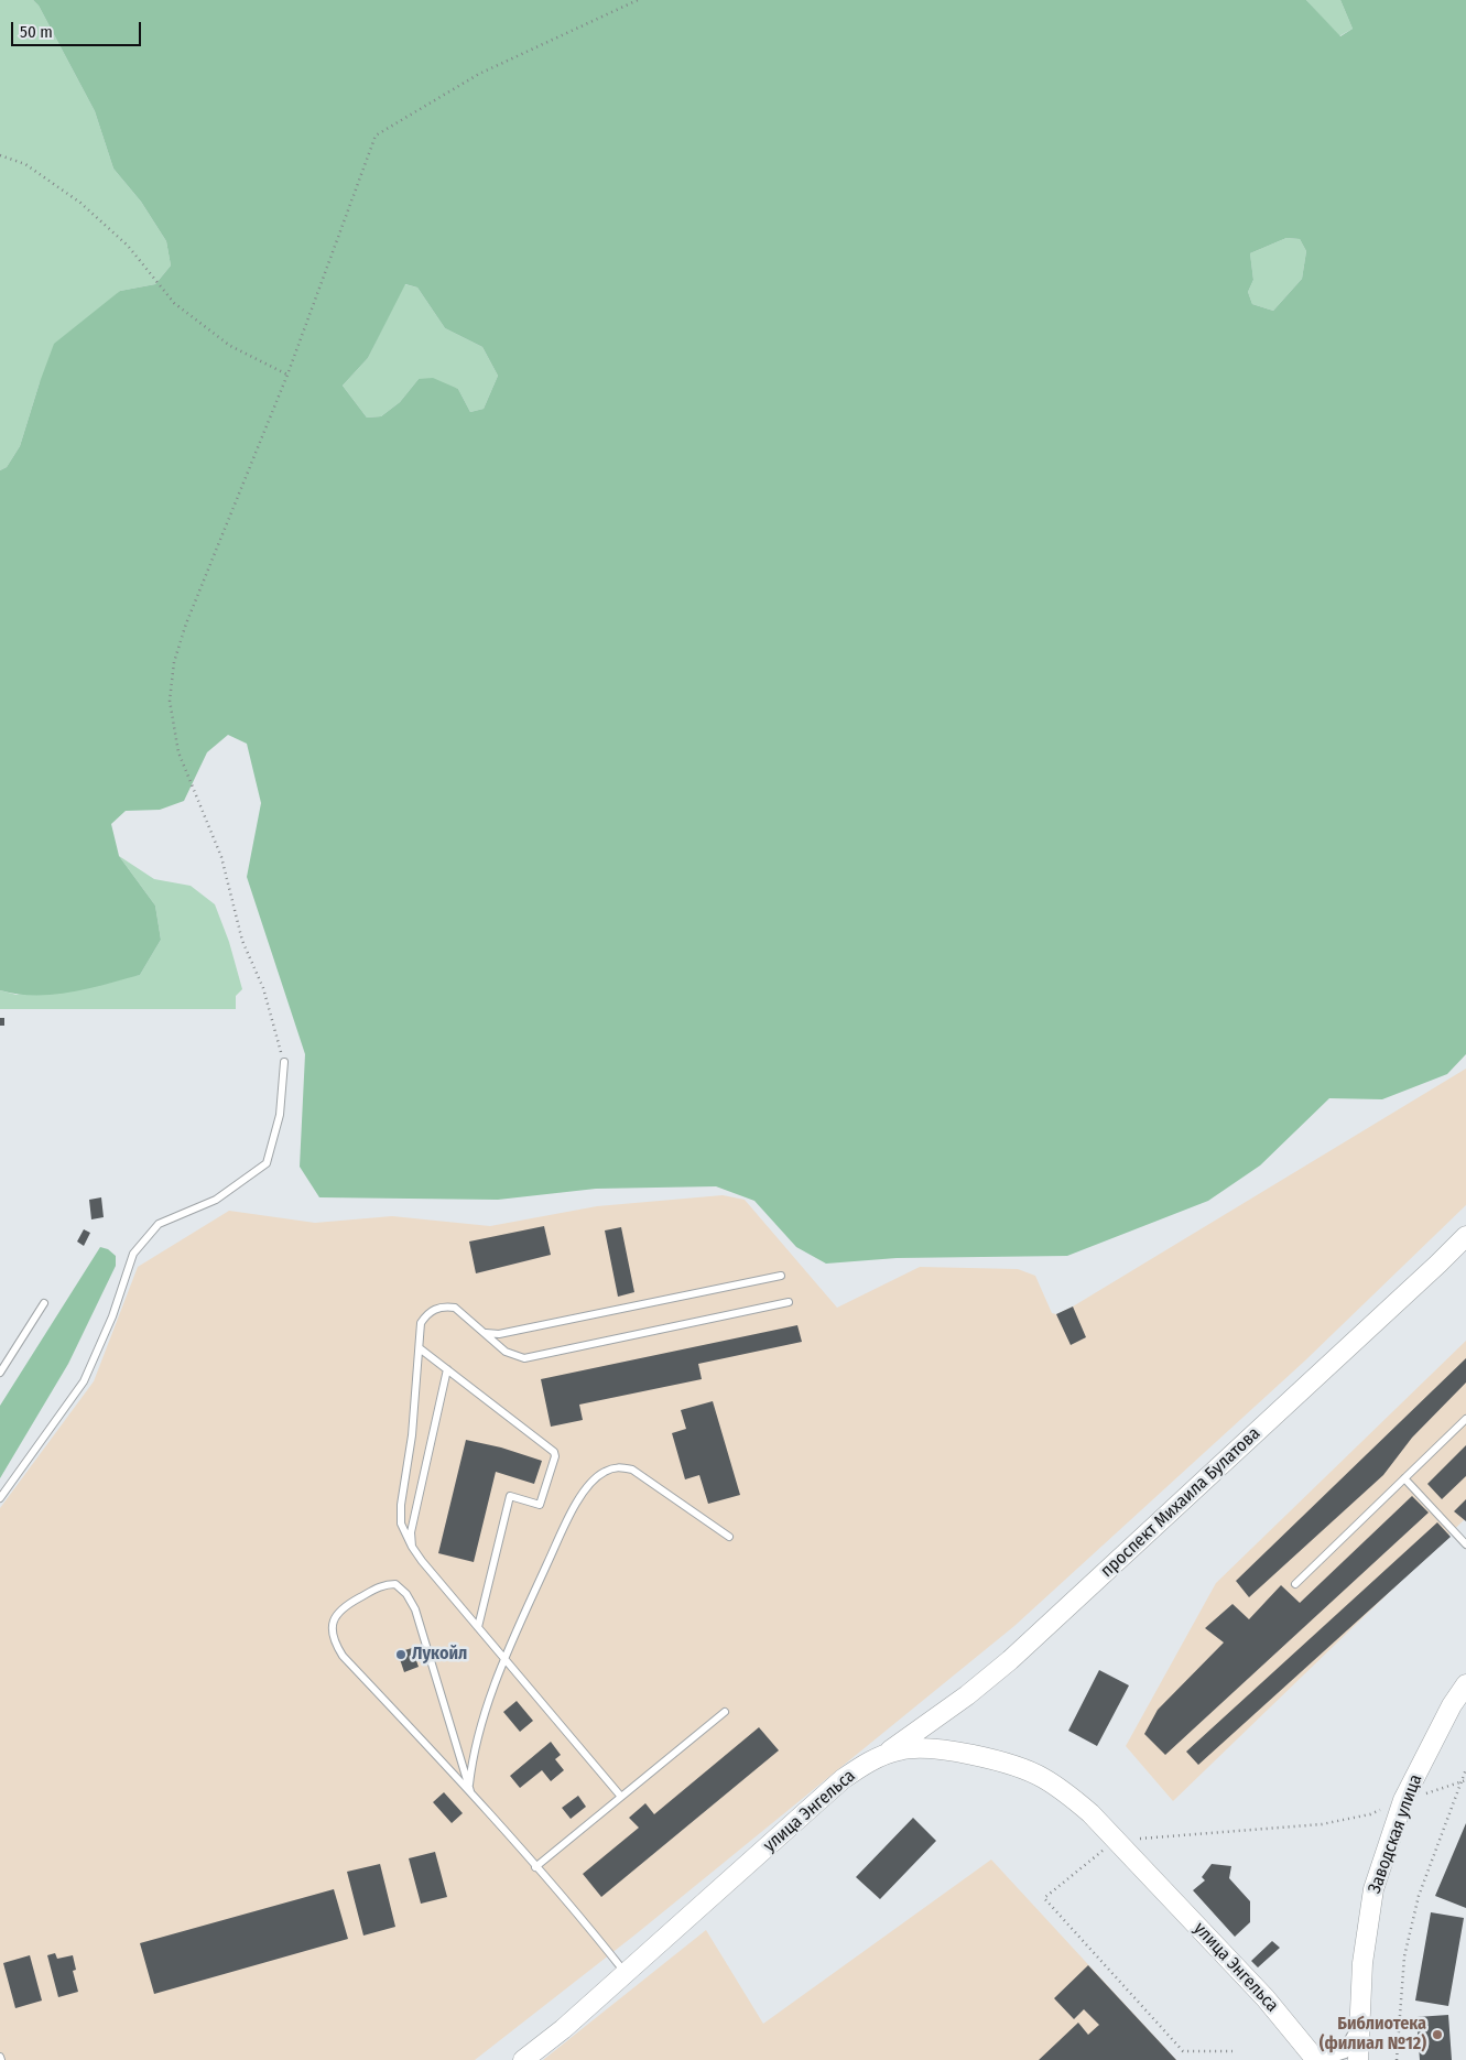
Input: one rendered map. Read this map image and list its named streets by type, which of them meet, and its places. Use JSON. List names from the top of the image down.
{
  "streets": {
    "street": ["проспект Михаила Булатова", "улица Энгельса", "Заводская улица"]
  },
  "crossings": [
    ["проспект Михаила Булатова", "улица Энгельса"],
    ["улица Энгельса", "Заводская улица"]
  ],
  "places": ["Лукойл", "Библиотека (филиал №12)"],
  "scale_bar": "50 m"
}
